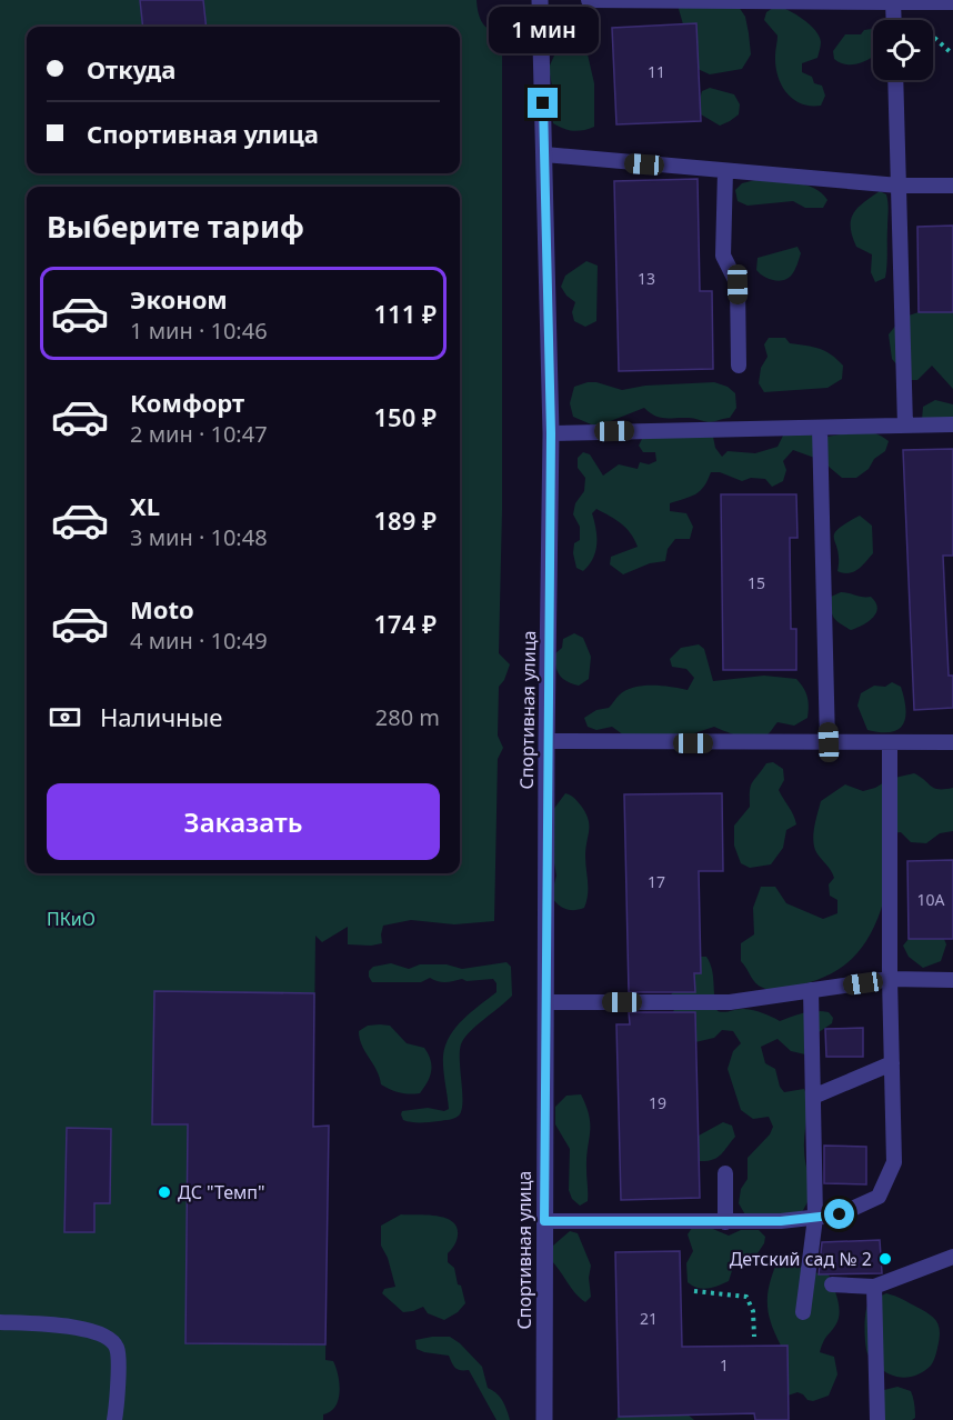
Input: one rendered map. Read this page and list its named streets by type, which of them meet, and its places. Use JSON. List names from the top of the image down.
{
  "streets": {
    "street": ["Спортивная улица"]
  },
  "parks": ["ПКиО"],
  "places": ["ДС \"Темп\"", "Детский сад № 2"],
  "house_numbers": [
    "11",
    "13",
    "15",
    "17",
    "10А",
    "19",
    "21",
    "1"
  ],
  "page": {
    "bubble": "1 мин",
    "banner": ["Откуда", "Спортивная улица"],
    "heading": "Выберите тариф",
    "list": [
      {
        "name": "Эконом",
        "note": "1 мин · 10:46",
        "value": "111 ₽"
      },
      {
        "name": "Комфорт",
        "note": "2 мин · 10:47",
        "value": "150 ₽"
      },
      {
        "name": "XL",
        "note": "3 мин · 10:48",
        "value": "189 ₽"
      },
      {
        "name": "Moto",
        "note": "4 мин · 10:49",
        "value": "174 ₽"
      }
    ],
    "pay": ["Наличные", "280 m"],
    "buttons": "Заказать"
  }
}
